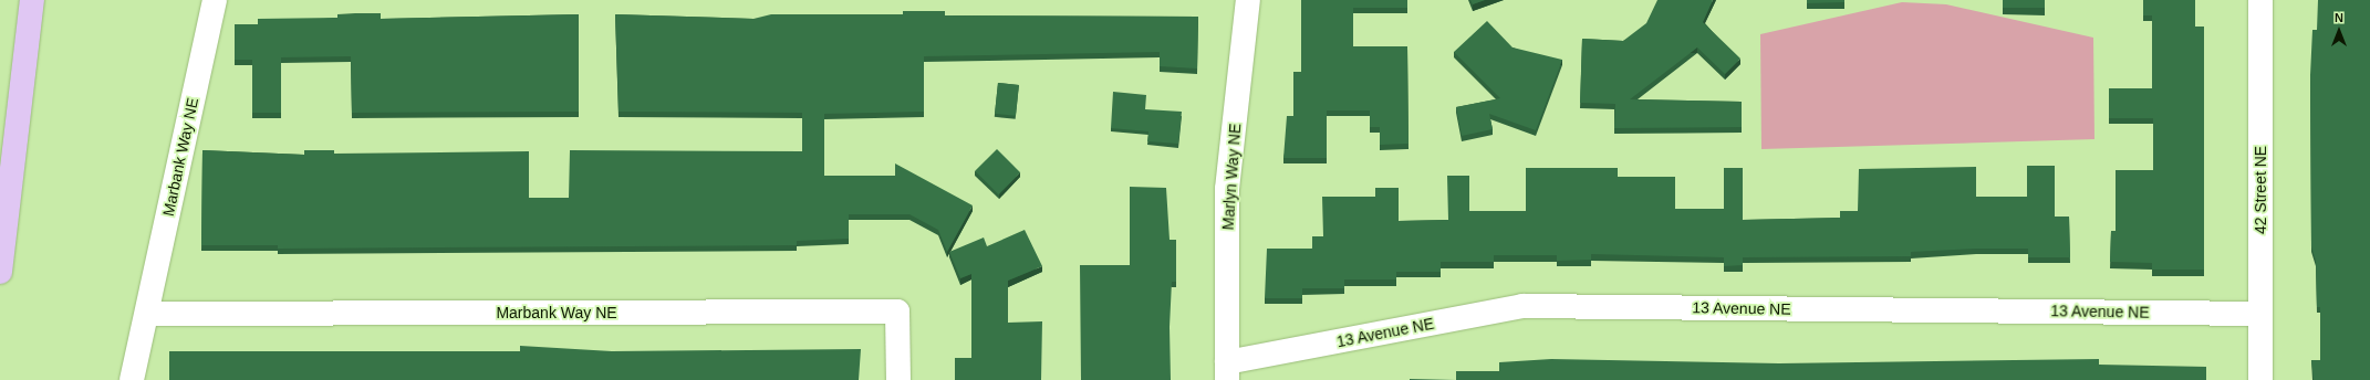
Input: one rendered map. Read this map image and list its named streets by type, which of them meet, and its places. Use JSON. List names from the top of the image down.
{
  "streets": {
    "street": [
      "Marbank Way NE",
      "Marlyn Way NE",
      "42 Street NE",
      "13 Avenue NE"
    ]
  },
  "crossings": [
    ["Marlyn Way NE", "13 Avenue NE"],
    ["42 Street NE", "13 Avenue NE"]
  ],
  "north": "top"
}
